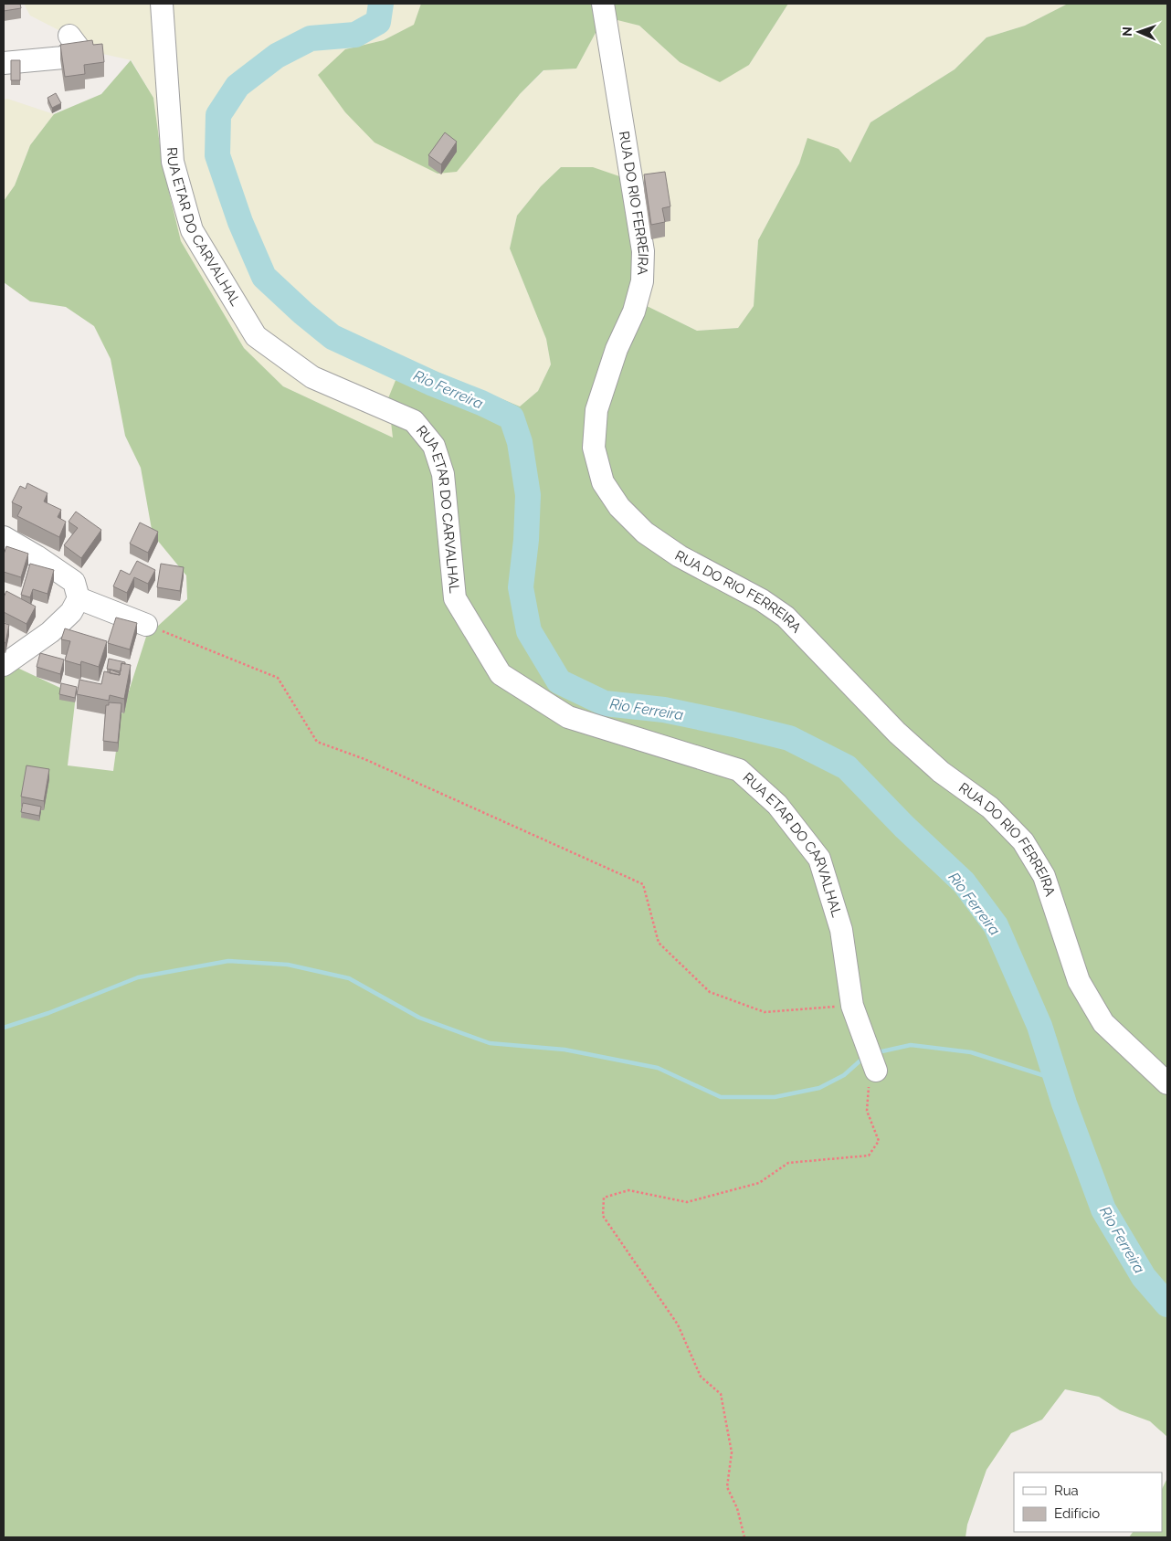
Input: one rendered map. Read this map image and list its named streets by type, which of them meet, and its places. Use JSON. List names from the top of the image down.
{
  "streets": {
    "street": ["RUA DO RIO FERREIRA", "RUA ETAR DO CARVALHAL"]
  },
  "water": ["Rio Ferreira"],
  "legend": ["Rua", "Edifício"],
  "north": "left"
}
